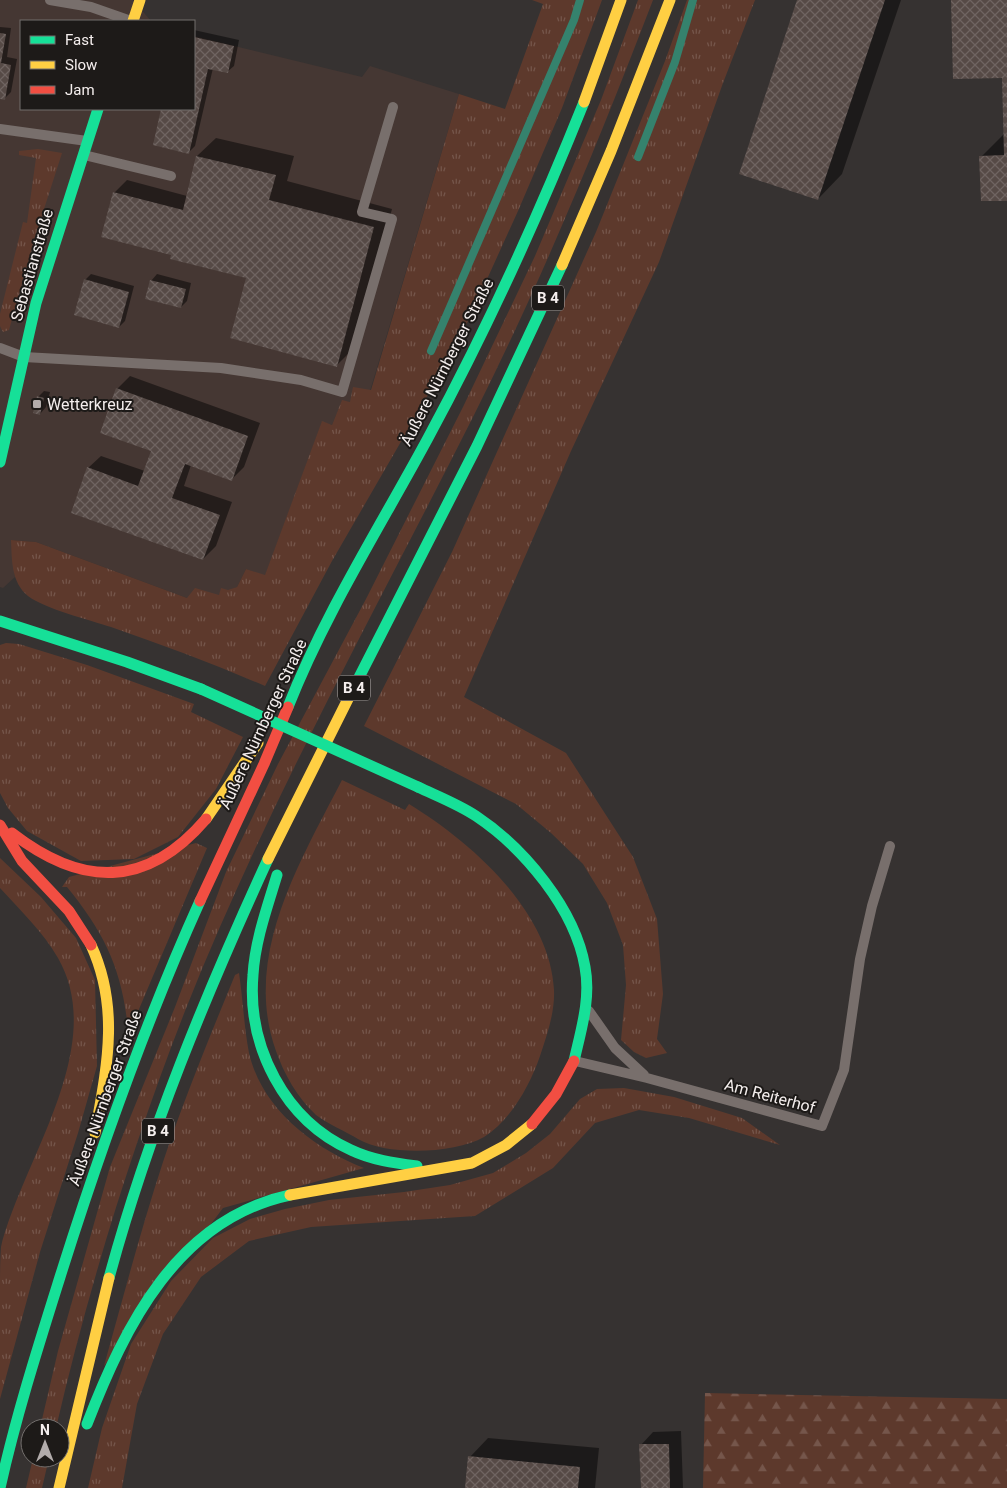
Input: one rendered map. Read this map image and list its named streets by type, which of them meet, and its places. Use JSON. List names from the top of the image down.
{
  "streets": {
    "main road": ["Sebastianstraße", "B 4", "Äußere Nürnberger Straße"],
    "lane": ["Am Reiterhof"]
  },
  "crossings": [
    ["B 4", "Am Reiterhof"]
  ],
  "places": {
    "transit": ["Wetterkreuz"]
  },
  "legend": ["Fast", "Slow", "Jam"],
  "north": "top"
}
